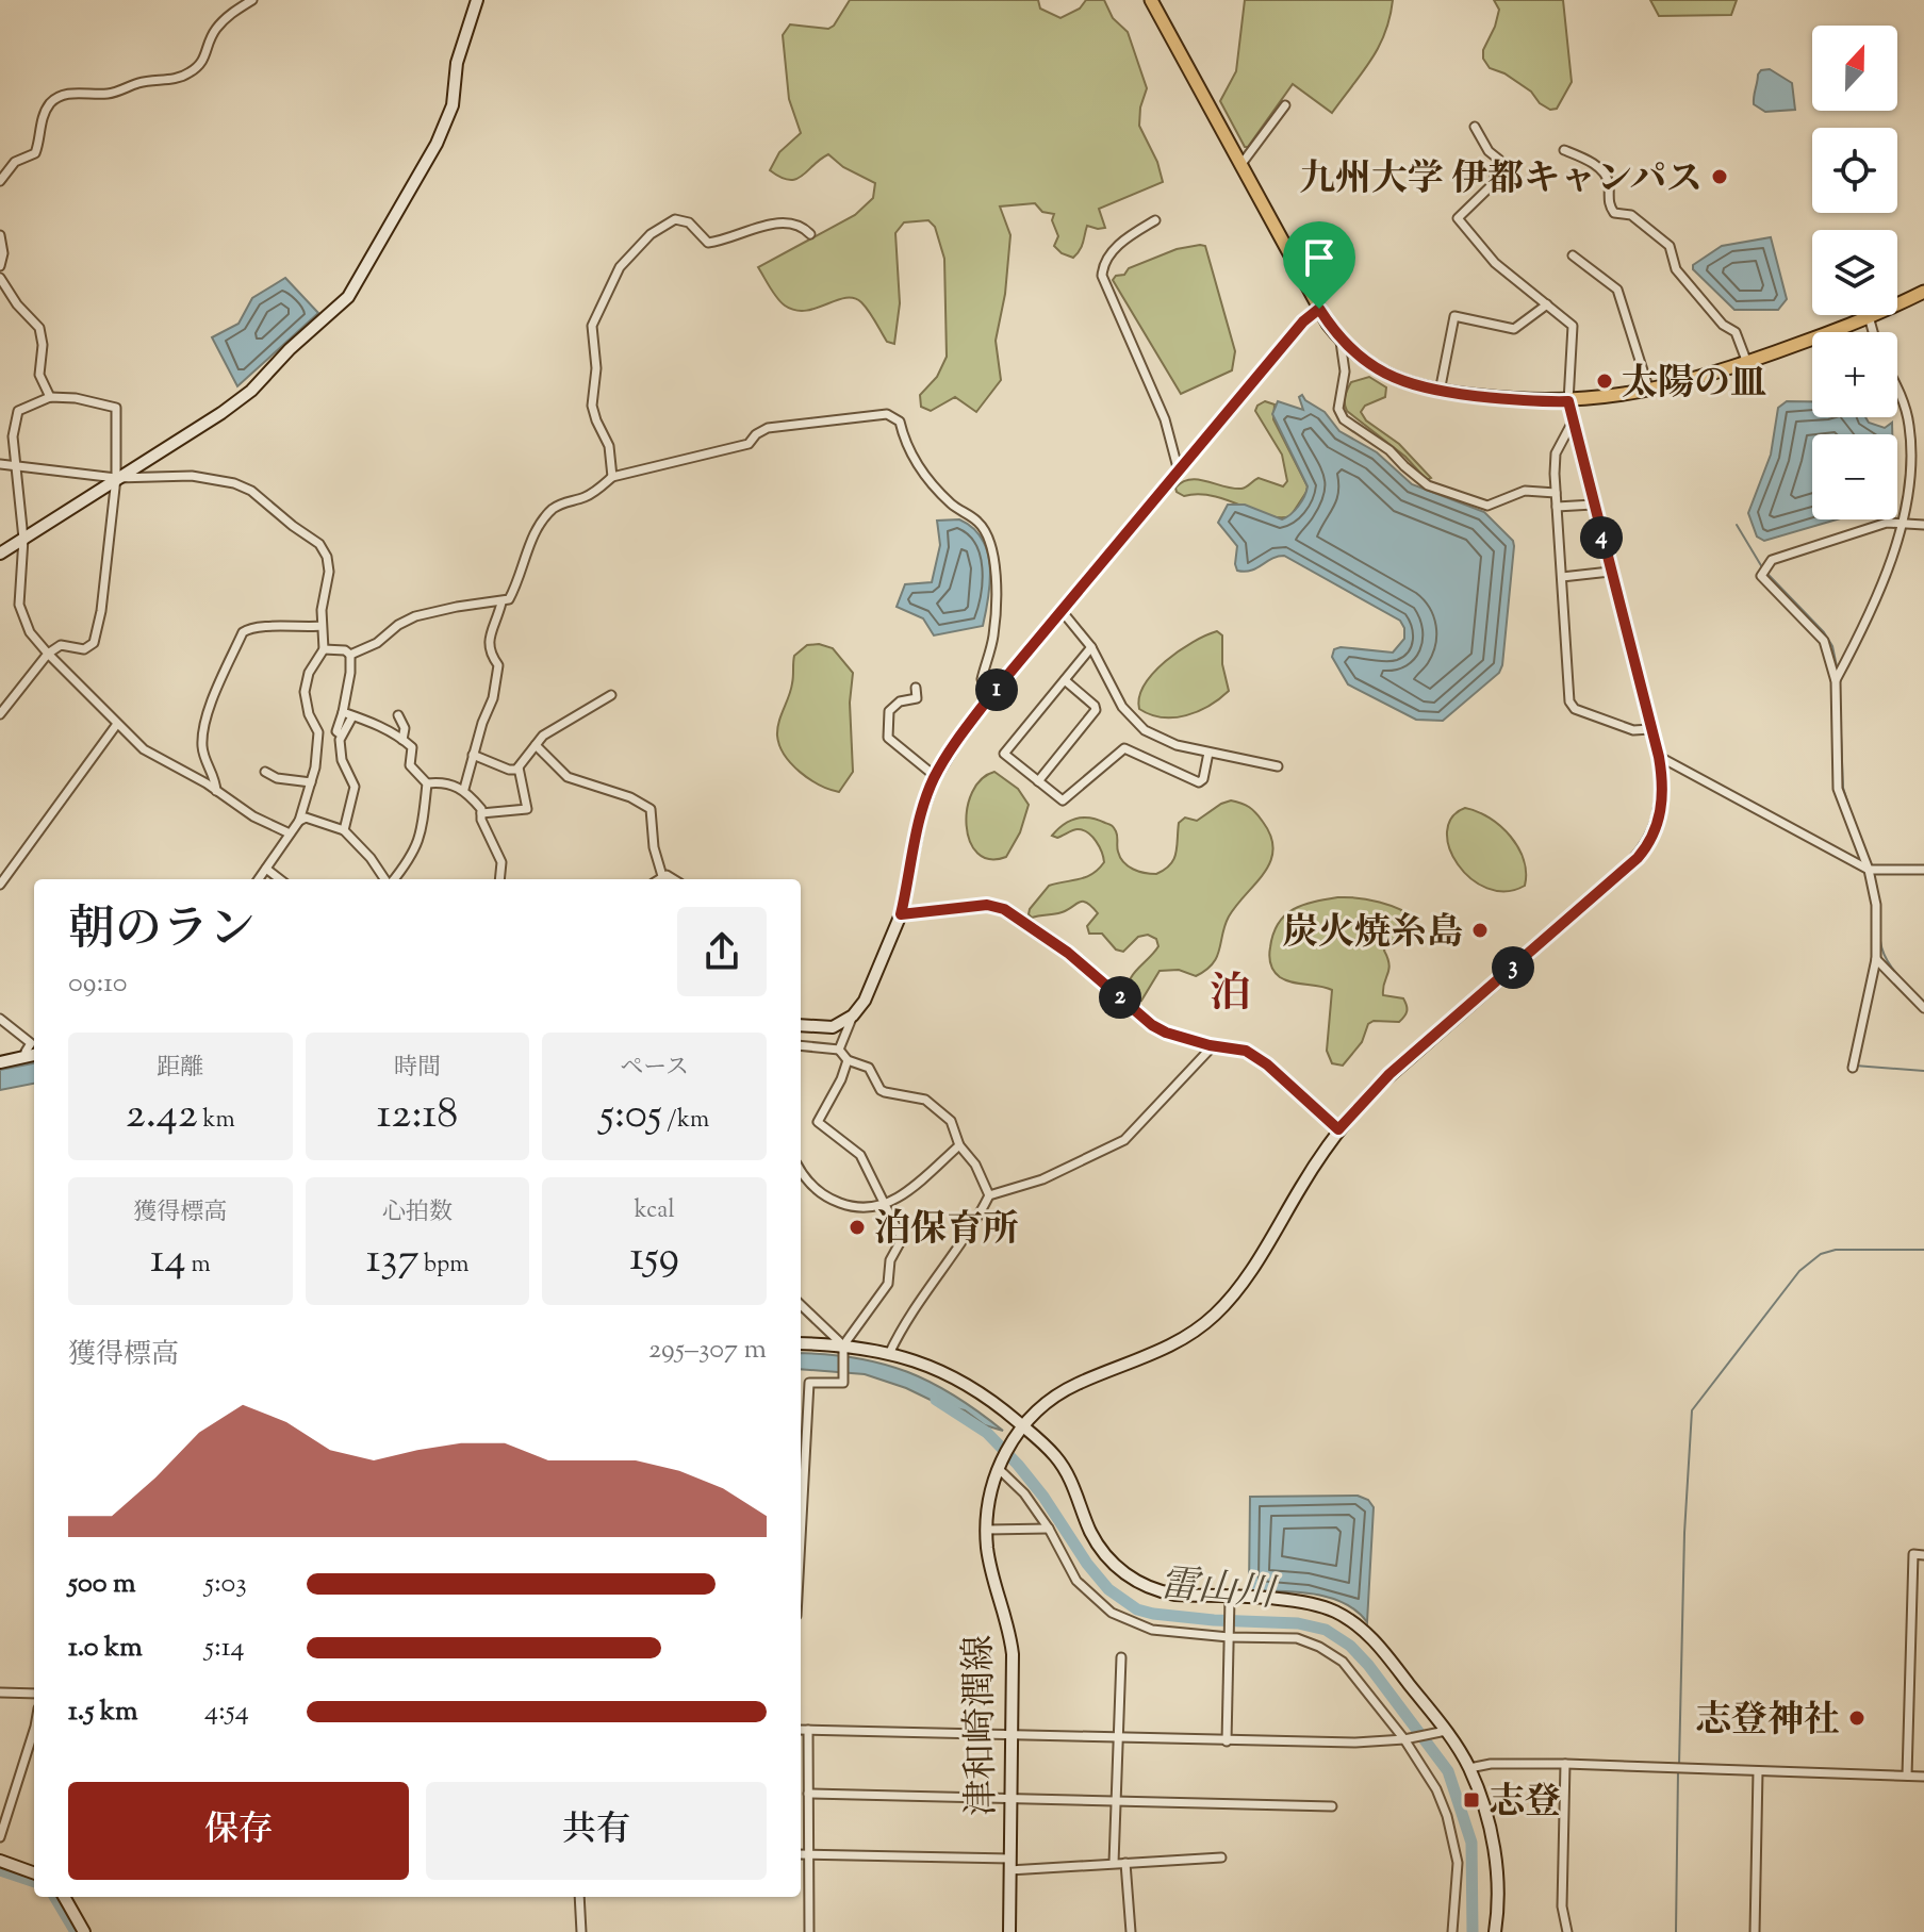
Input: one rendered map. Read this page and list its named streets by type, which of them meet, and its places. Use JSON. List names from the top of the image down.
{
  "streets": {
    "street": ["津和崎潤線"]
  },
  "districts": ["泊"],
  "water": ["雷山川"],
  "places": {
    "other": [
      "九州大学 伊都キャンパス",
      "太陽の皿",
      "炭火焼糸島",
      "泊保育所",
      "志登神社"
    ],
    "transit": ["志登"]
  },
  "north": "top",
  "page": {
    "map_buttons": ["+", "−"],
    "pins": [
      "4",
      "1",
      "3",
      "2"
    ],
    "heading": ["朝のラン", "09:10"],
    "stats": [
      ["距離", "2.42 km"],
      ["時間", "12:18"],
      ["ペース", "5:05 /km"],
      ["獲得標高", "14 m"],
      ["心拍数", "137 bpm"],
      ["kcal", "159"]
    ],
    "chart": ["獲得標高", "295–307 m"],
    "list": [
      {
        "name": "500 m",
        "note": "5:03"
      },
      {
        "name": "1.0 km",
        "note": "5:14"
      },
      {
        "name": "1.5 km",
        "note": "4:54"
      }
    ],
    "buttons": ["保存", "共有"]
  }
}
